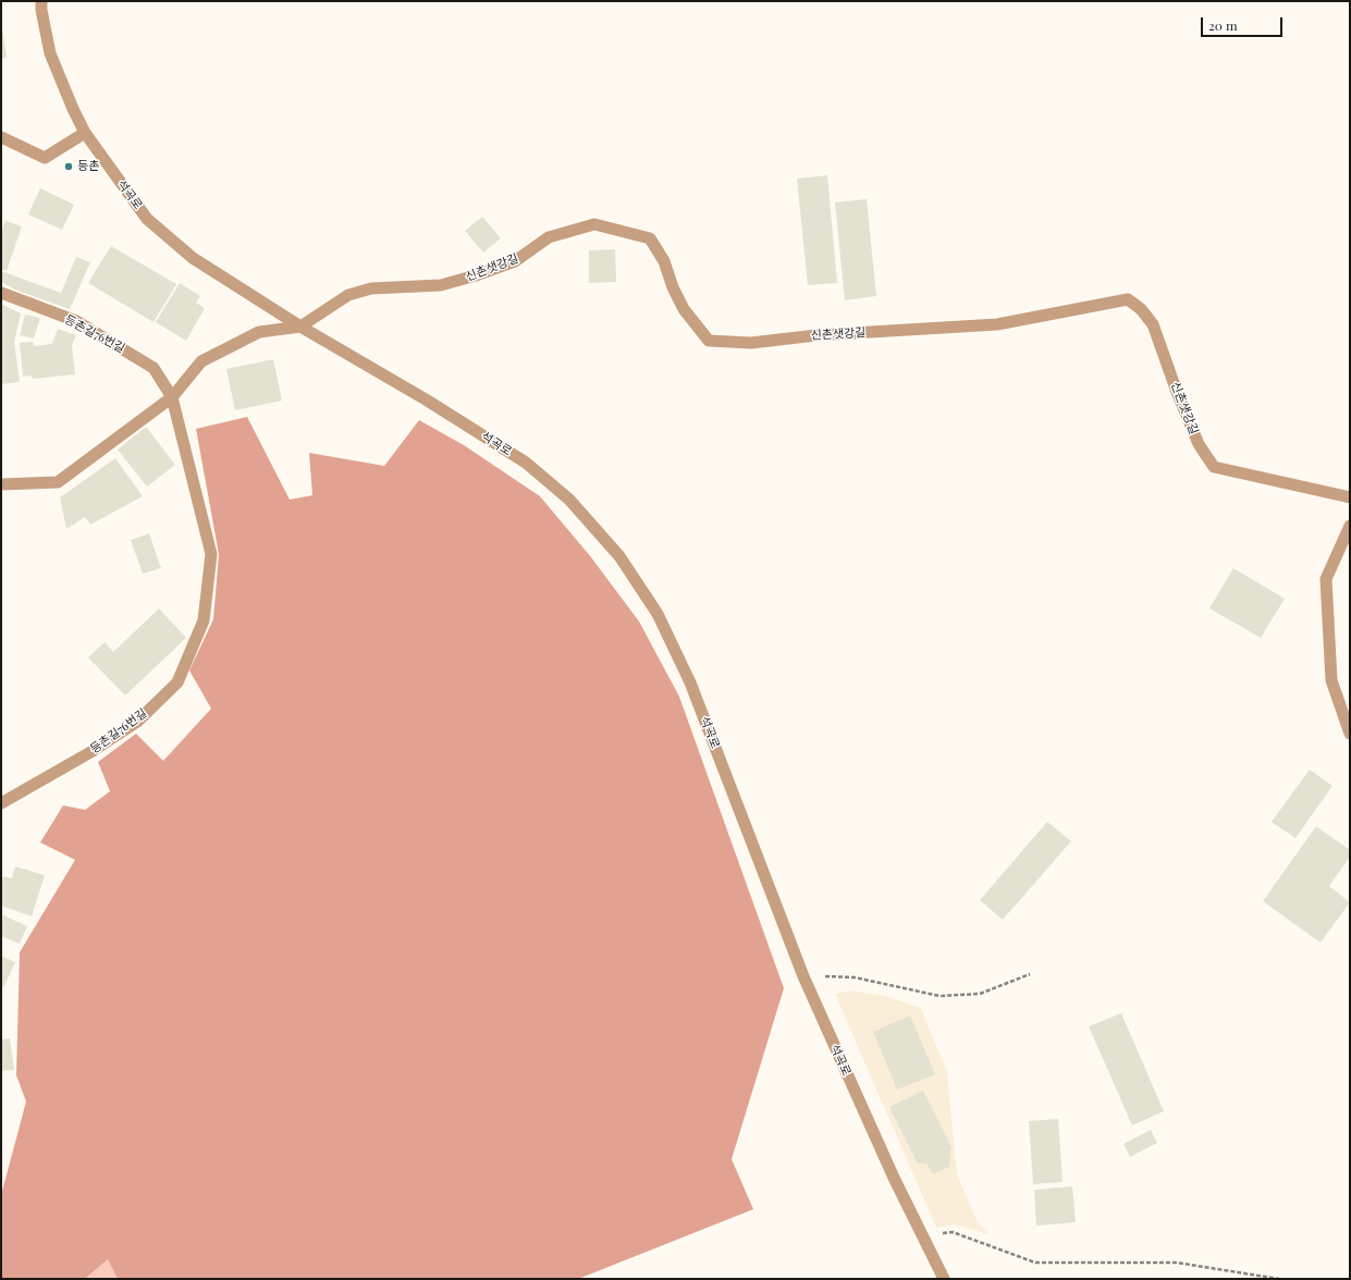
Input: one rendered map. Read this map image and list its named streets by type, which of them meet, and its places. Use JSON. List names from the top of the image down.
{
  "streets": {
    "street": ["석곡로", "신촌샛강길", "등촌길76번길"]
  },
  "crossings": [
    ["석곡로", "신촌샛강길"]
  ],
  "places": ["등촌"],
  "scale_bar": "20 m"
}
